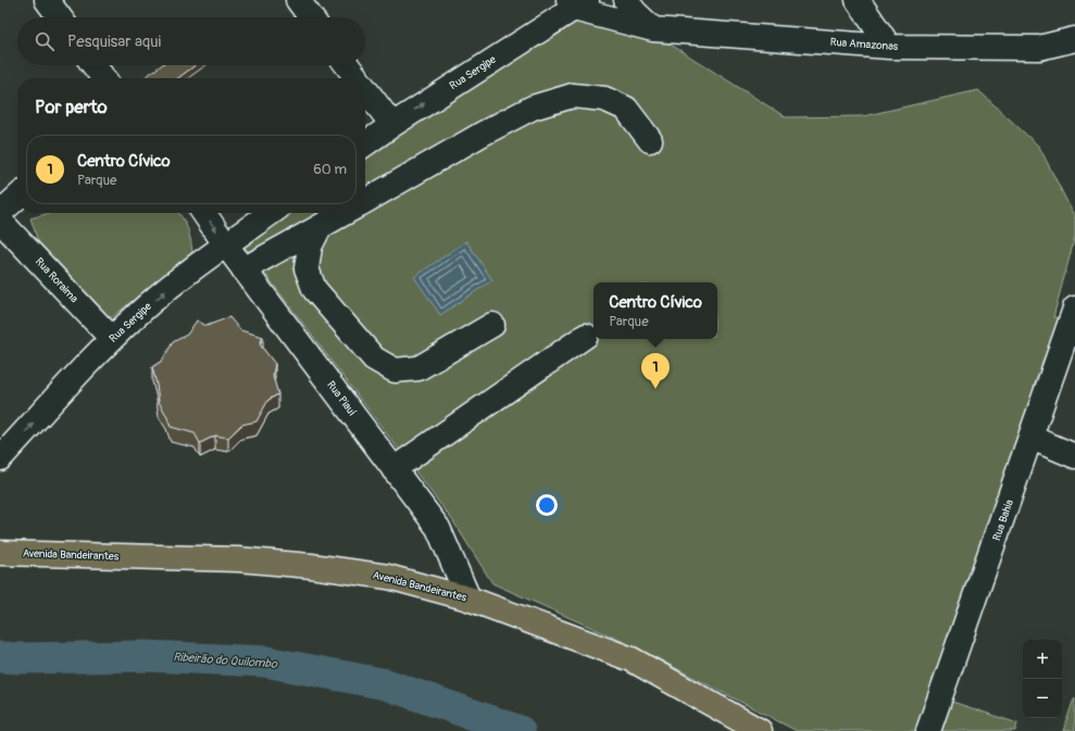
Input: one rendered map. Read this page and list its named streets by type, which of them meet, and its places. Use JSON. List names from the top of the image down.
{
  "streets": {
    "main road": ["Avenida Bandeirantes"],
    "street": [
      "Rua Amazonas",
      "Rua Sergipe",
      "Rua Roraima",
      "Rua Piauí",
      "Rua Bahia"
    ]
  },
  "crossings": [
    ["Rua Amazonas", "Rua Sergipe"],
    ["Rua Sergipe", "Rua Roraima"],
    ["Rua Sergipe", "Rua Piauí"],
    ["Rua Piauí", "Avenida Bandeirantes"]
  ],
  "one_way": ["Rua Sergipe"],
  "water": ["Ribeirão do Quilombo"],
  "page": {
    "search": "Pesquisar aqui",
    "heading": "Por perto",
    "list": [
      {
        "mark": "1",
        "name": "Centro Cívico",
        "note": "Parque",
        "value": "60 m"
      }
    ],
    "popup": ["Centro Cívico", "Parque"],
    "pins": "1",
    "map_buttons": ["+", "−"]
  }
}
